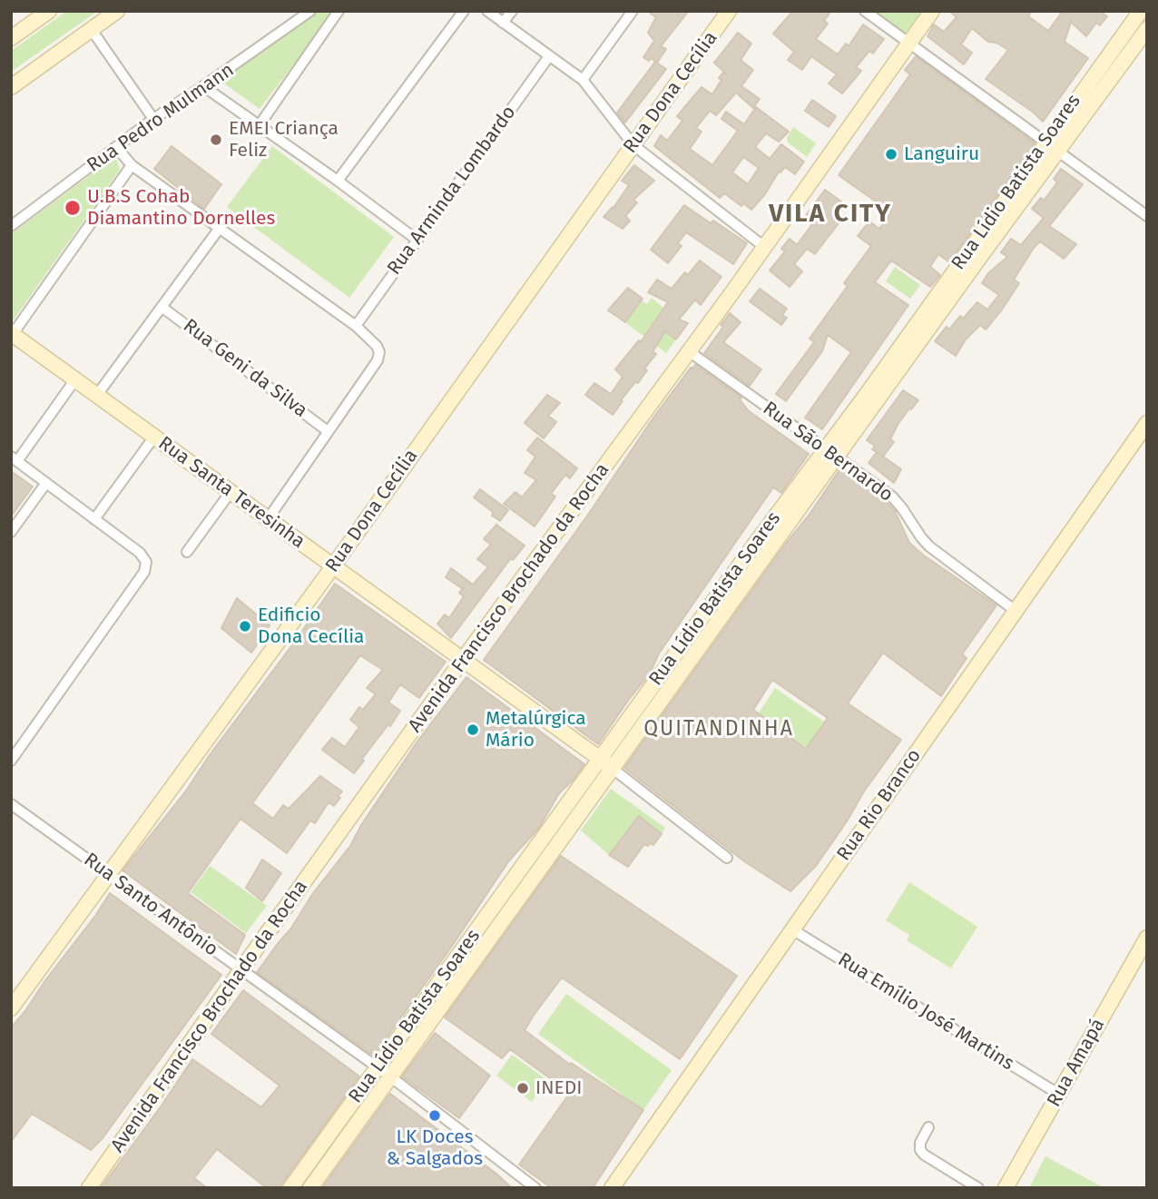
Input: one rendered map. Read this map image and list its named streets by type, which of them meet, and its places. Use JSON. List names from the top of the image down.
{
  "streets": {
    "street": [
      "Rua Dona Cecília",
      "Rua Pedro Mulmann",
      "Rua Lídio Batista Soares",
      "Rua Arminda Lombardo",
      "Rua Geni da Silva",
      "Rua São Bernardo",
      "Rua Santa Teresinha",
      "Avenida Francisco Brochado da Rocha",
      "Rua Rio Branco",
      "Rua Santo Antônio",
      "Rua Emílio José Martins",
      "Rua Amapá"
    ]
  },
  "crossings": [
    ["Rua Dona Cecília", "Rua Santa Teresinha"],
    ["Rua Dona Cecília", "Rua Santo Antônio"],
    ["Rua Lídio Batista Soares", "Rua São Bernardo"],
    ["Rua Lídio Batista Soares", "Rua Santa Teresinha"],
    ["Rua Lídio Batista Soares", "Rua Santo Antônio"],
    ["Rua São Bernardo", "Avenida Francisco Brochado da Rocha"],
    ["Rua São Bernardo", "Rua Rio Branco"],
    ["Rua Santa Teresinha", "Avenida Francisco Brochado da Rocha"],
    ["Avenida Francisco Brochado da Rocha", "Rua Santo Antônio"],
    ["Rua Rio Branco", "Rua Emílio José Martins"],
    ["Rua Emílio José Martins", "Rua Amapá"]
  ],
  "districts": ["VILA CITY", "QUITANDINHA"],
  "places": [
    "EMEI Criança Feliz",
    "Languiru",
    "U.B.S Cohab Diamantino Dornelles",
    "Edificio Dona Cecília",
    "Metalúrgica Mário",
    "INEDI",
    "LK Doces & Salgados"
  ]
}
